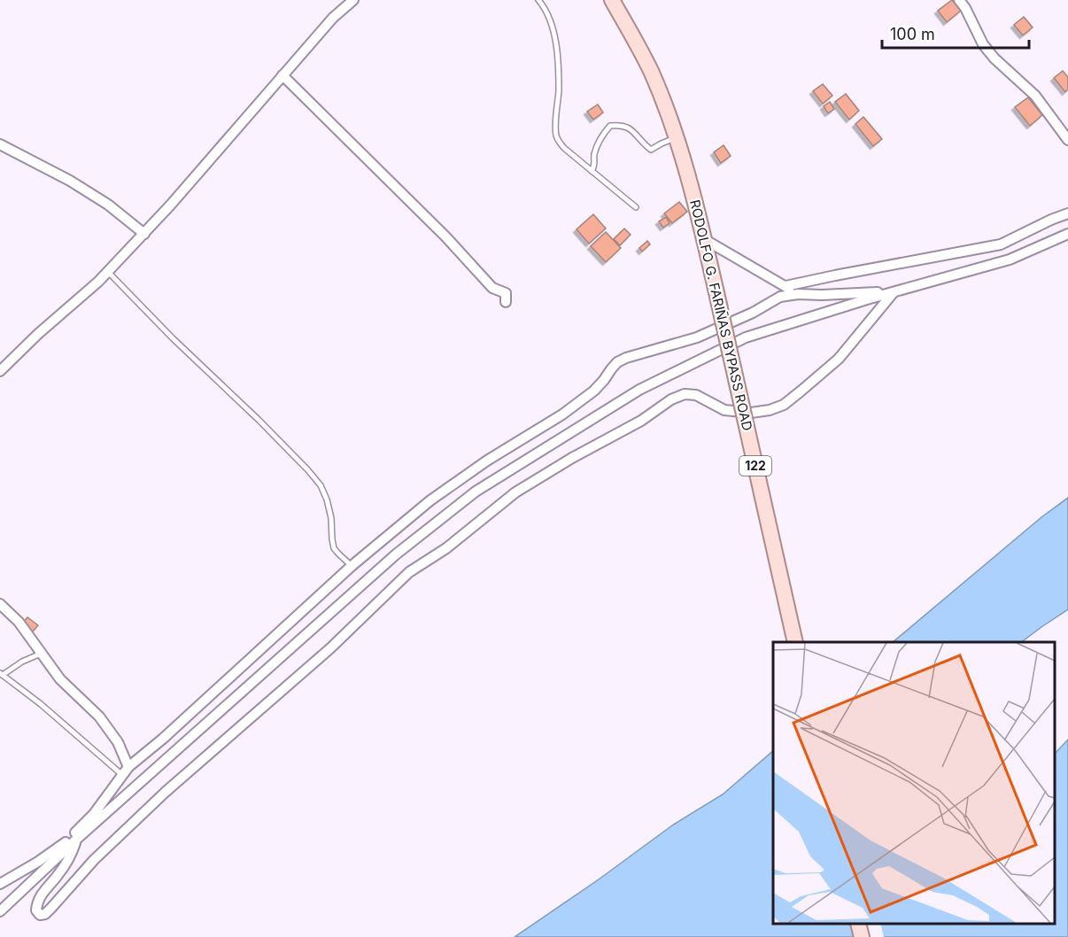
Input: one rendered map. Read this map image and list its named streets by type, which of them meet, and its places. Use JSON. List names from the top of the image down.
{
  "streets": {
    "main road": ["RODOLFO G. FARIÑAS BYPASS ROAD", "122"]
  },
  "scale_bar": "100 m"
}
